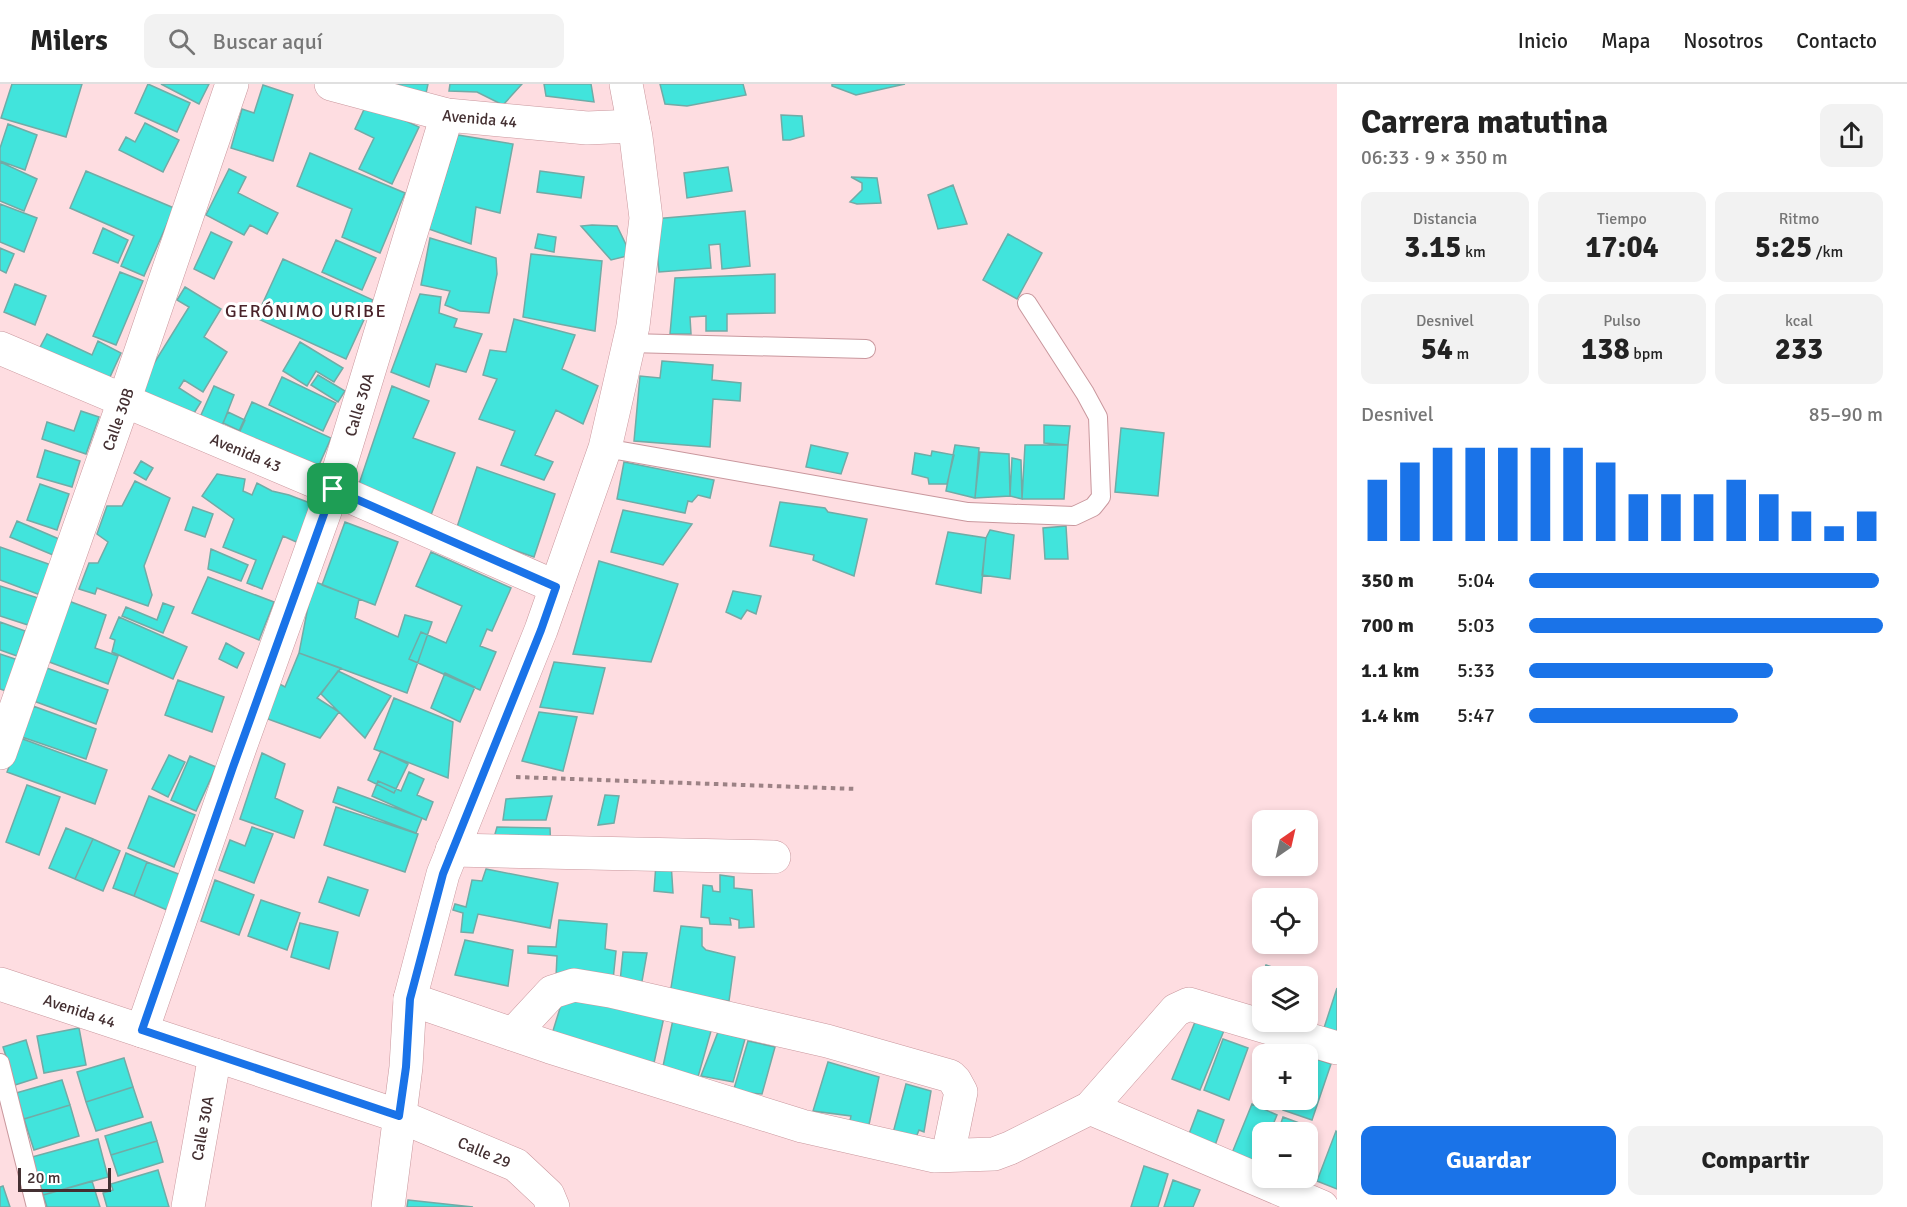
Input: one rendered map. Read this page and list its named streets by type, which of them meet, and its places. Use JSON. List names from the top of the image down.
{
  "streets": {
    "street": [
      "Avenida 44",
      "Calle 30A",
      "Calle 30B",
      "Avenida 43",
      "Calle 29"
    ]
  },
  "crossings": [
    ["Avenida 44", "Calle 30A"],
    ["Avenida 44", "Calle 29"],
    ["Calle 30A", "Avenida 43"],
    ["Calle 30B", "Avenida 43"]
  ],
  "districts": ["GERÓNIMO URIBE"],
  "scale_bar": "20 m",
  "north": "top right",
  "page": {
    "header": "Milers",
    "search": "Buscar aquí",
    "nav": [
      "Inicio",
      "Mapa",
      "Nosotros",
      "Contacto"
    ],
    "heading": ["Carrera matutina", "06:33 · 9 × 350 m"],
    "stats": [
      ["Distancia", "3.15 km"],
      ["Tiempo", "17:04"],
      ["Ritmo", "5:25 /km"],
      ["Desnivel", "54 m"],
      ["Pulso", "138 bpm"],
      ["kcal", "233"]
    ],
    "chart": ["Desnivel", "85–90 m"],
    "list": [
      {
        "name": "350 m",
        "note": "5:04"
      },
      {
        "name": "700 m",
        "note": "5:03"
      },
      {
        "name": "1.1 km",
        "note": "5:33"
      },
      {
        "name": "1.4 km",
        "note": "5:47"
      }
    ],
    "map_buttons": ["+", "−"],
    "buttons": ["Guardar", "Compartir"],
    "scale": "20 m"
  }
}
